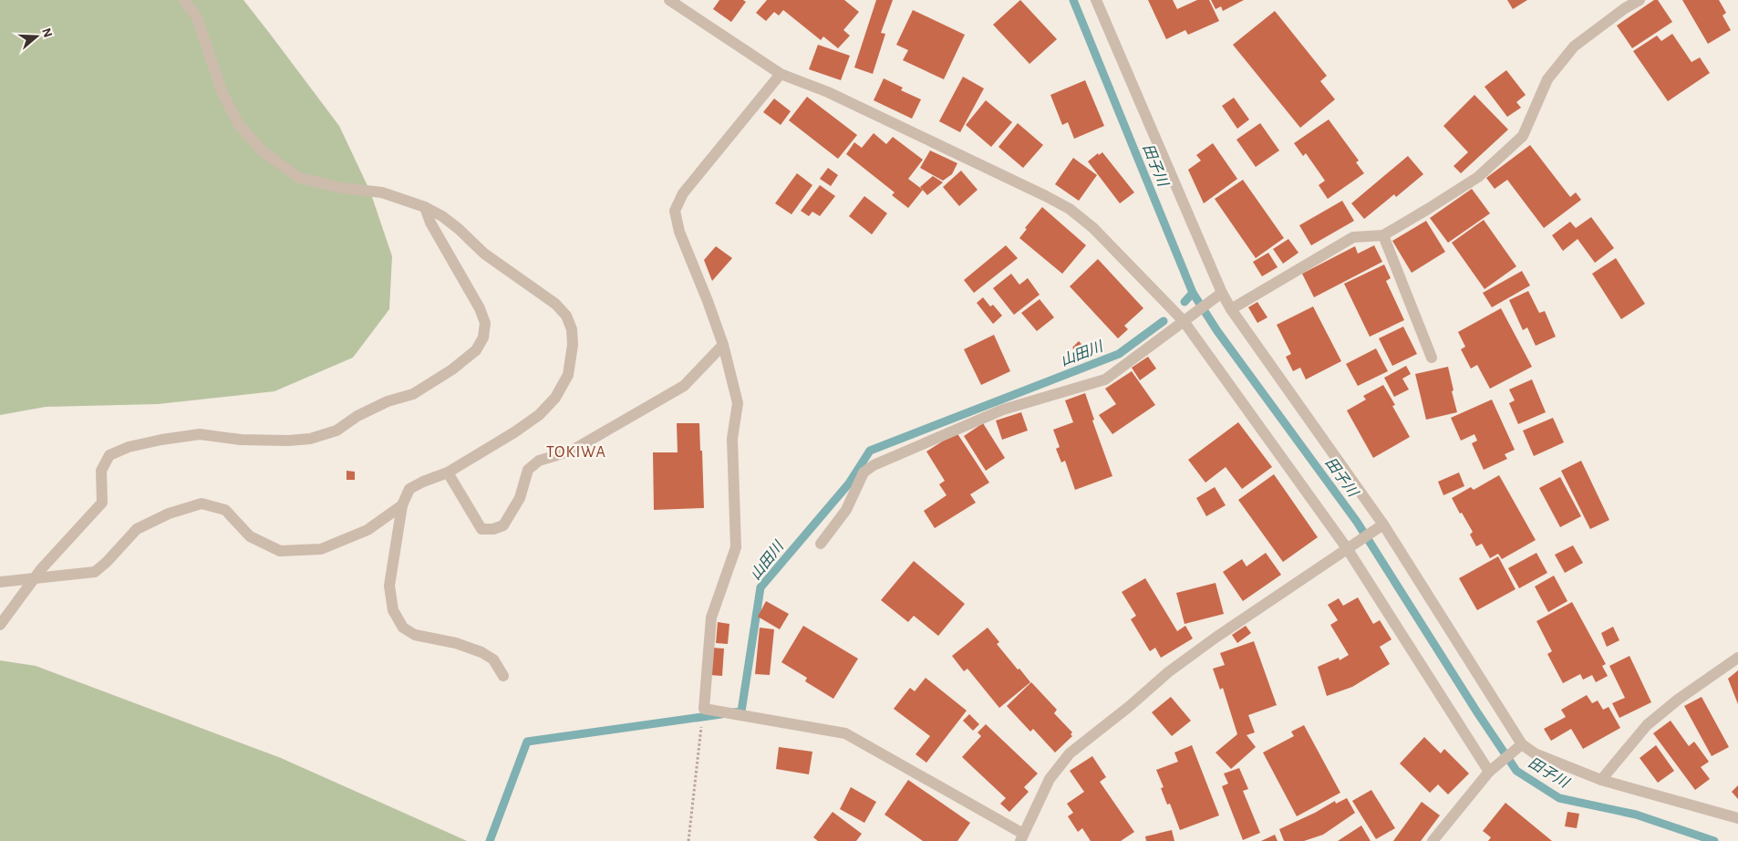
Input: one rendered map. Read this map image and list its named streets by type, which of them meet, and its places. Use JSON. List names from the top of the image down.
{
  "districts": ["TOKIWA"],
  "water": ["田子川", "山田川"],
  "north": "right"
}
